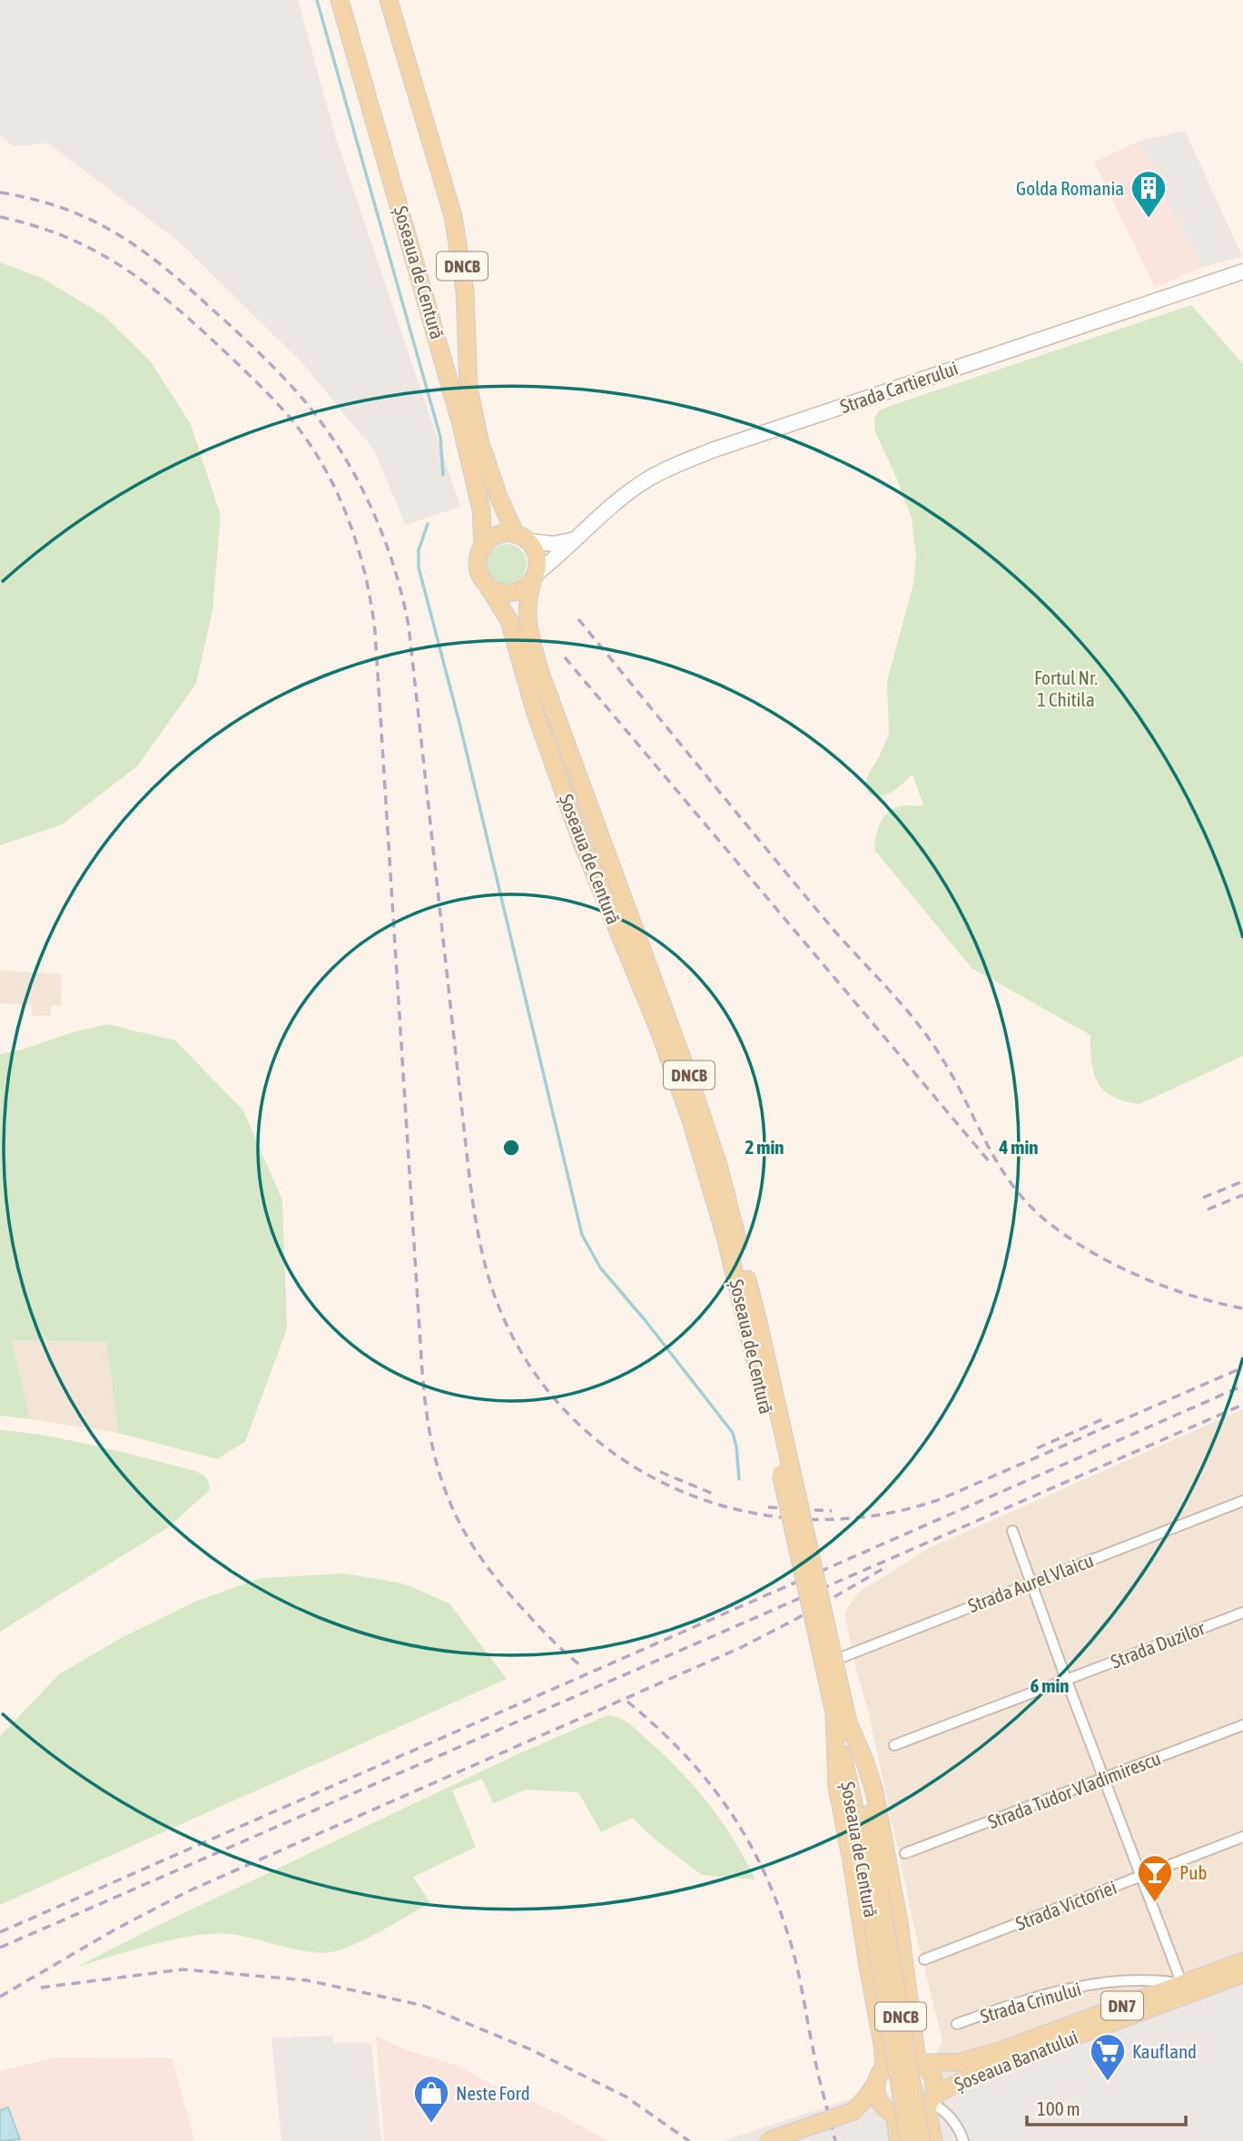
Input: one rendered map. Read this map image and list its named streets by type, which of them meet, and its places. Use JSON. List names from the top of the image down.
{
  "streets": {
    "main road": [
      "DNCB",
      "Șoseaua de Centură",
      "DN7",
      "Șoseaua Banatului"
    ],
    "street": [
      "Strada Cartierului",
      "Strada Aurel Vlaicu",
      "Strada Duzilor",
      "Strada Tudor Vladimirescu",
      "Strada Victoriei",
      "Strada Crinului"
    ]
  },
  "crossings": [
    ["Șoseaua de Centură", "Strada Cartierului"],
    ["Șoseaua de Centură", "Strada Aurel Vlaicu"],
    ["Strada Crinului", "Șoseaua Banatului"],
    ["DN7", "Șoseaua Banatului"]
  ],
  "parks": ["Fortul Nr. 1 Chitila"],
  "places": {
    "building": ["Golda Romania"],
    "bar": ["Pub"],
    "supermarket": ["Kaufland"],
    "shop": ["Neste Ford"]
  },
  "scale_bar": "100 m",
  "rings": ["2 min", "4 min", "6 min"]
}
